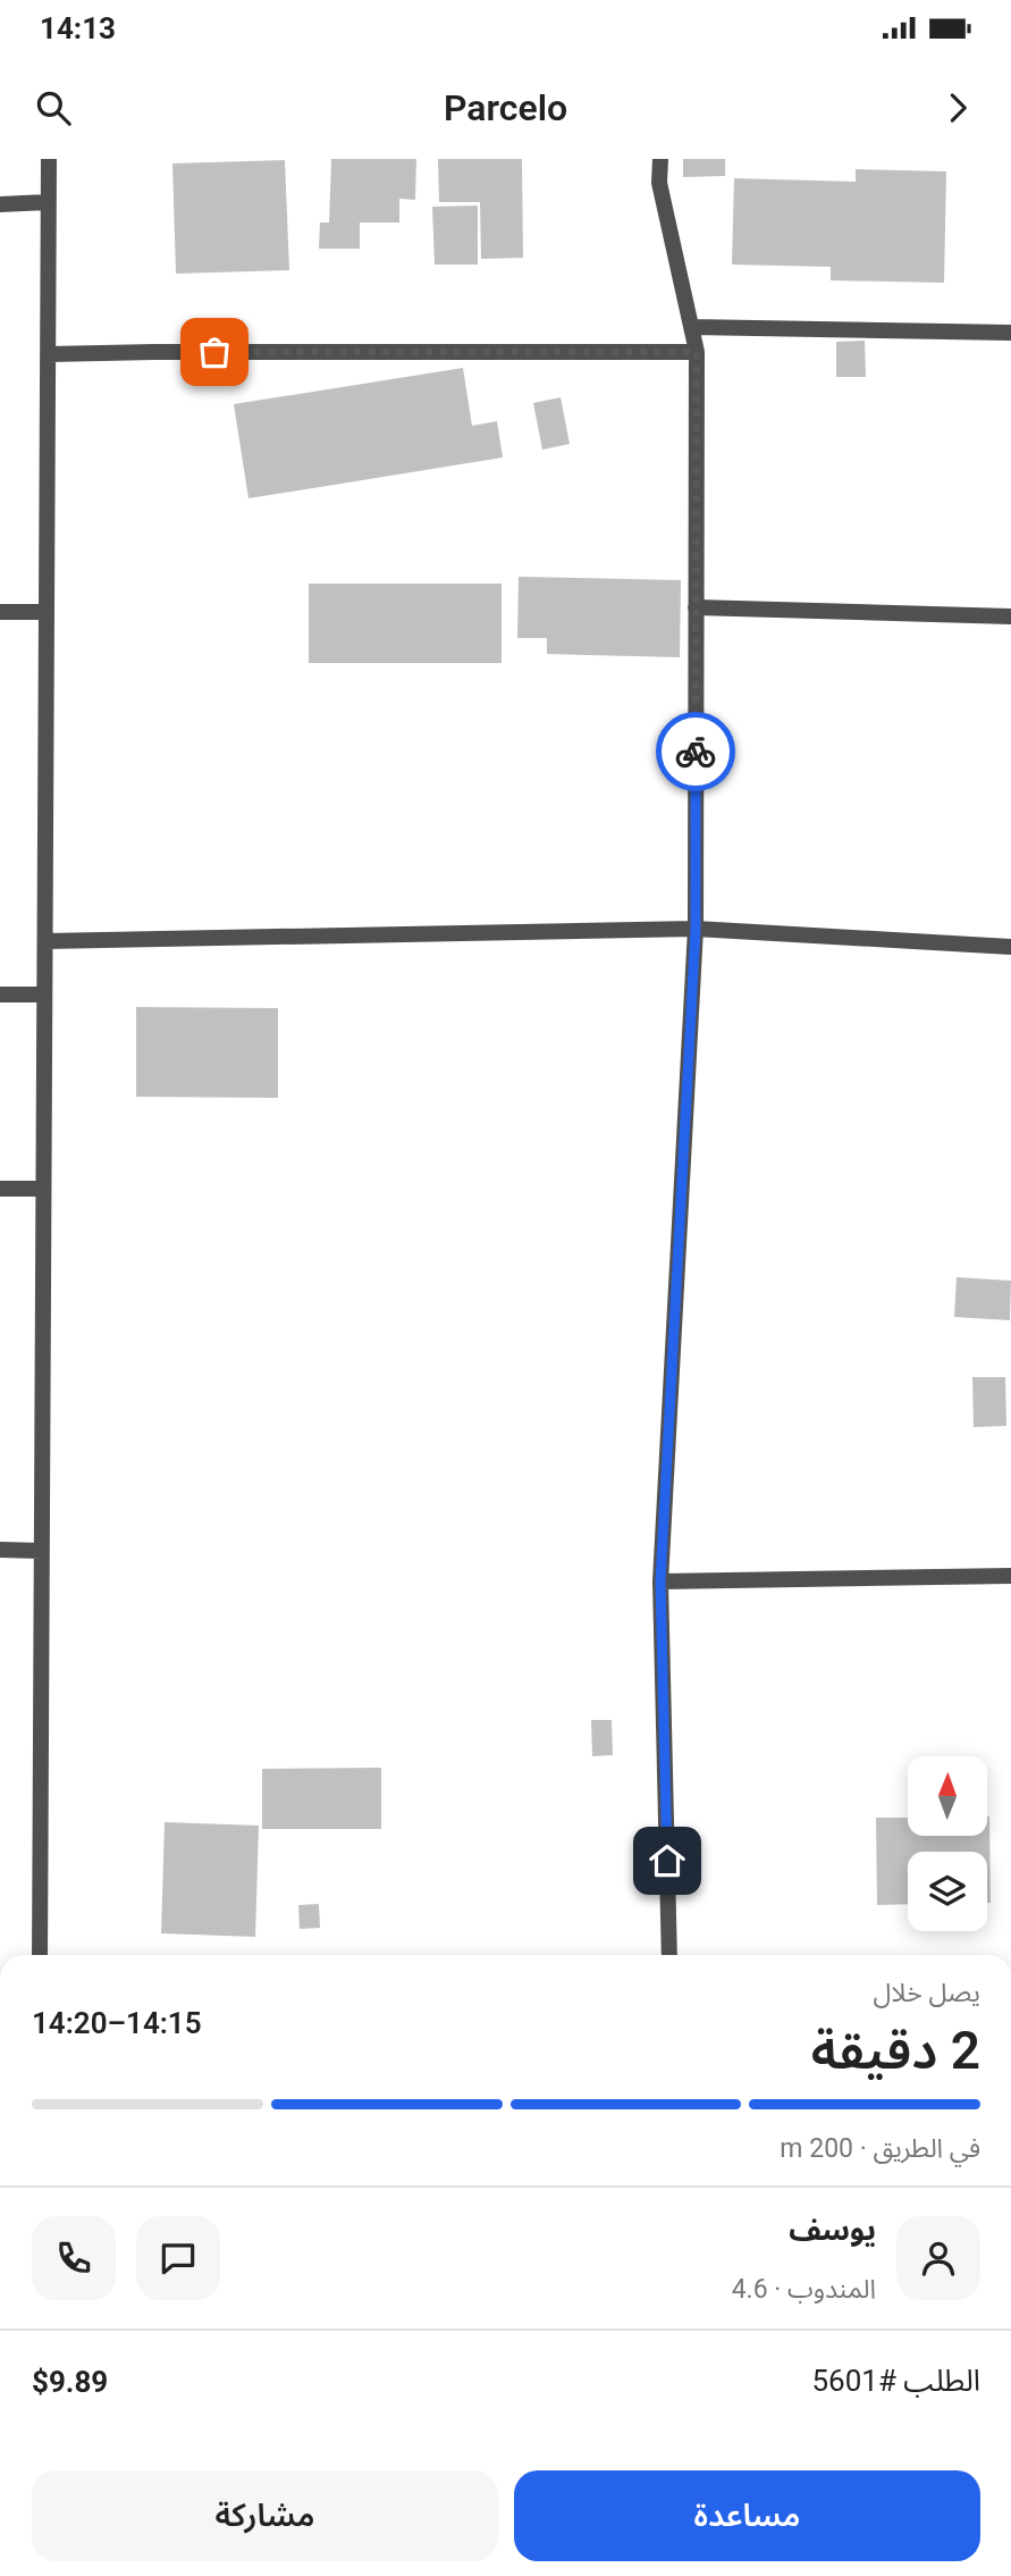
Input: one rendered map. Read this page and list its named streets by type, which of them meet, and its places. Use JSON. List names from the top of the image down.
{
  "north": "top",
  "page": {
    "status": "14:13",
    "header": "Parcelo",
    "heading": ["2 دقيقة", "يصل خلال", "14:15–14:20"],
    "panel": [
      "يوسف",
      "المندوب · 4.6",
      "الطلب #5601",
      "$9.89"
    ],
    "bar": "في الطريق · 200 m",
    "buttons": ["مساعدة", "مشاركة"]
  }
}
